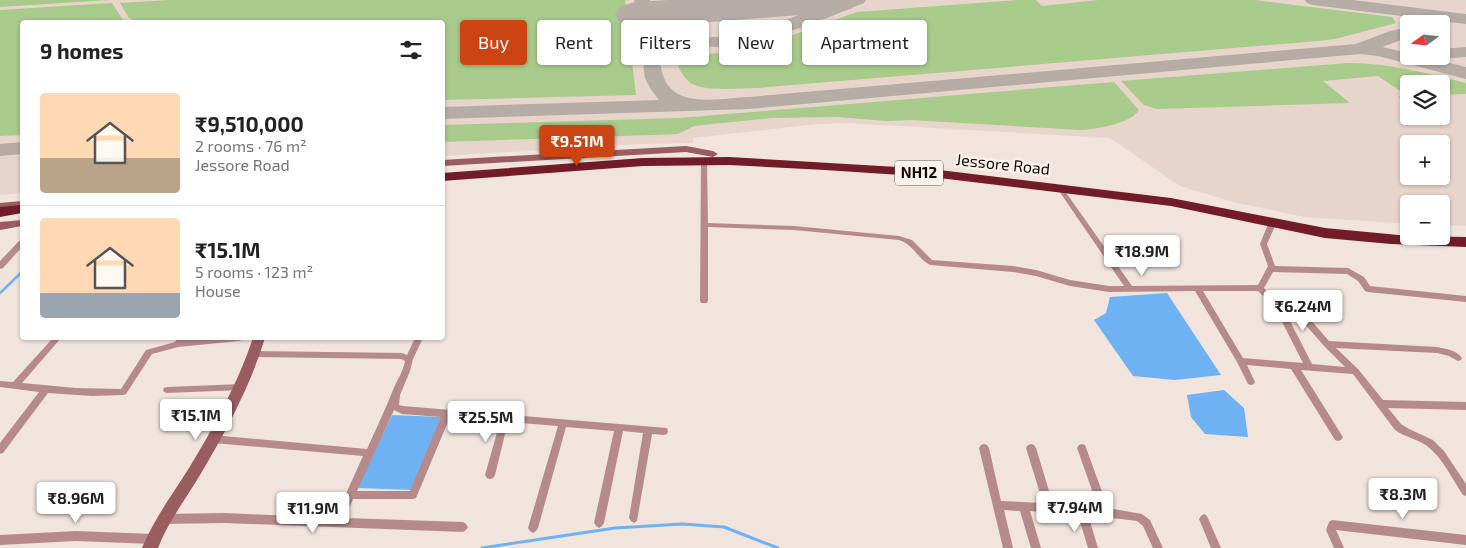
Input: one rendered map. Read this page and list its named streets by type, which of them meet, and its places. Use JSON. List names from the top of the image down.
{
  "streets": {
    "highway": ["Jessore Road", "NH12"]
  },
  "crossings": [
    ["Jessore Road", "NH12"]
  ],
  "north": "left",
  "page": {
    "map_buttons": ["+", "−"],
    "chip": [
      "Buy",
      "Rent",
      "Filters",
      "New",
      "Apartment"
    ],
    "heading": "9 homes",
    "list": [
      {
        "name": "₹9,510,000",
        "note": "2 rooms · 76 m² · Jessore Road"
      },
      {
        "name": "₹15.1M",
        "note": "5 rooms · 123 m² · House"
      }
    ],
    "price": [
      "₹9.51M",
      "₹18.9M",
      "₹6.24M",
      "₹15.1M",
      "₹25.5M",
      "₹8.3M",
      "₹8.96M",
      "₹7.94M",
      "₹11.9M"
    ]
  }
}
